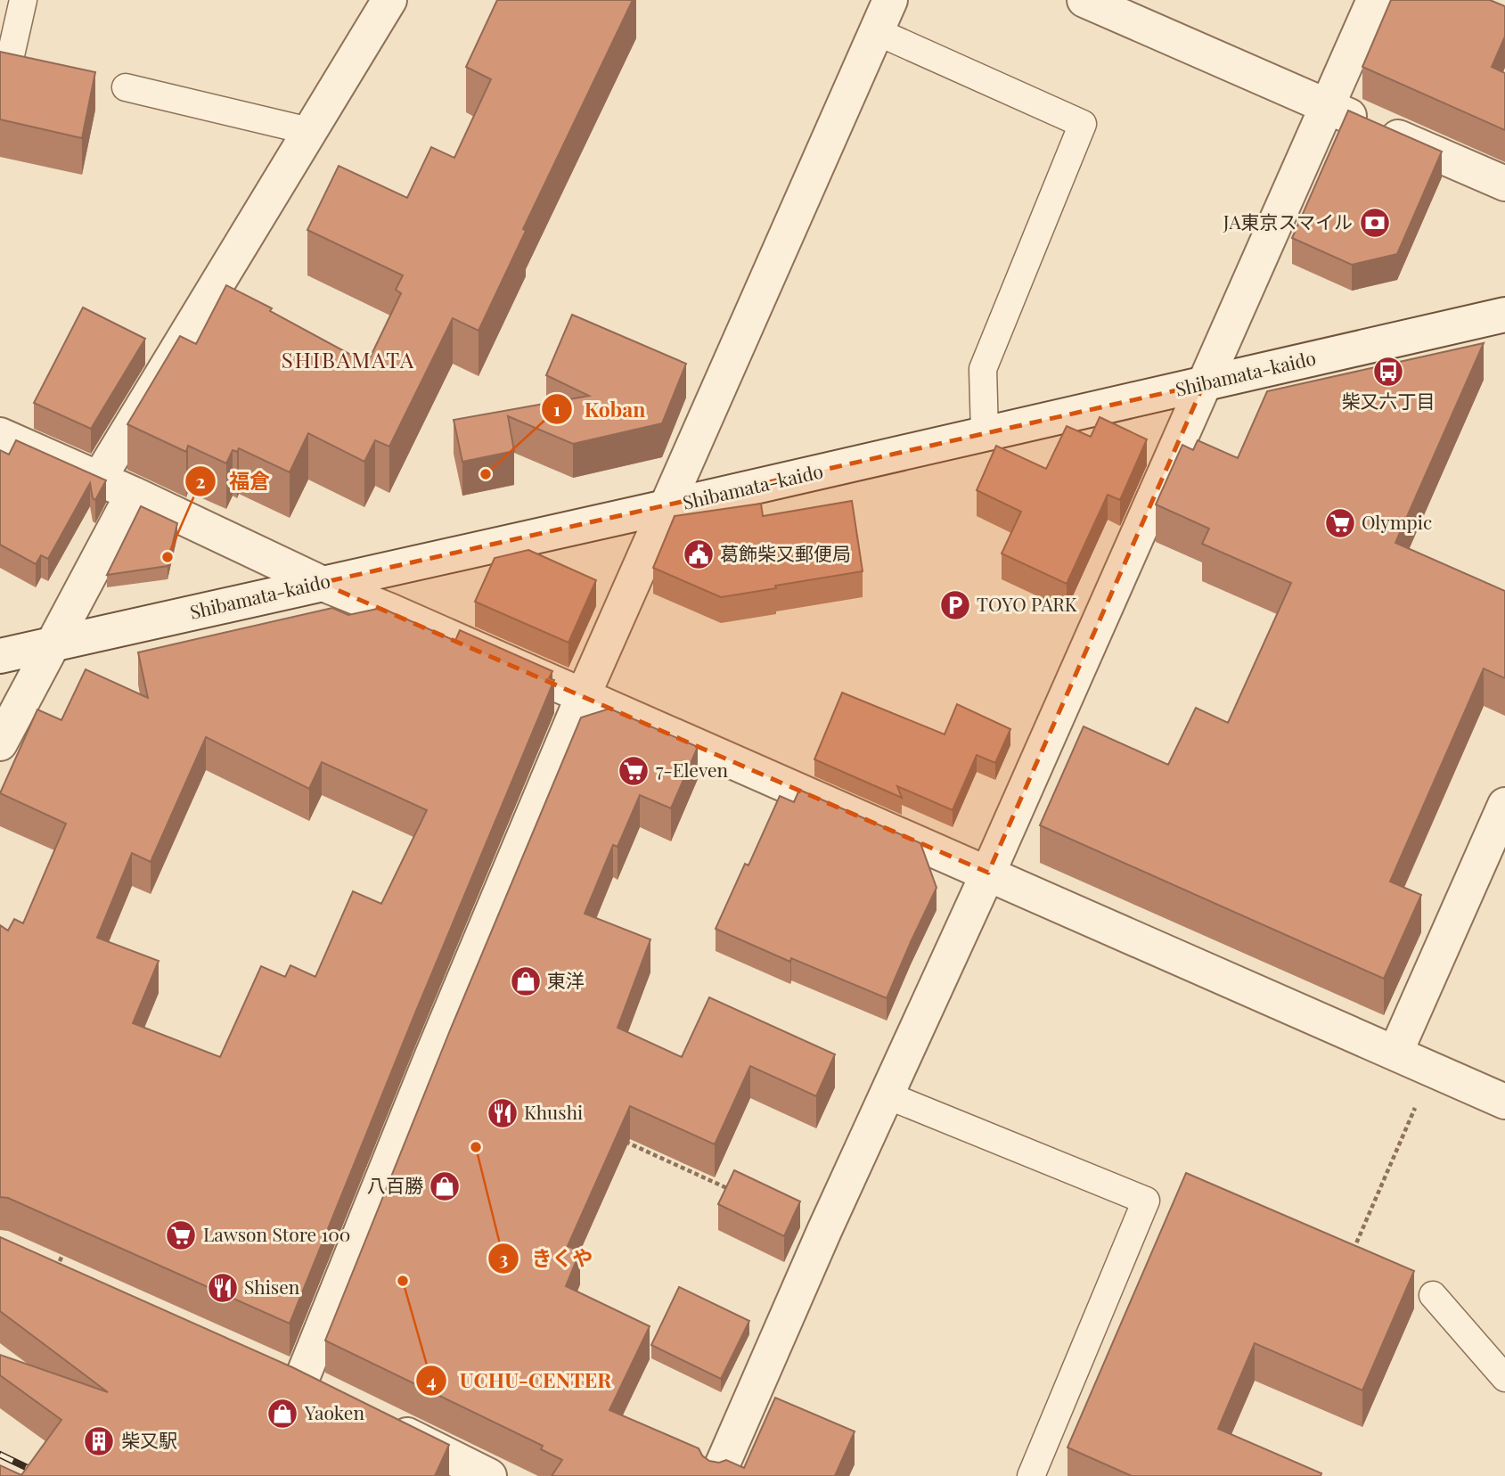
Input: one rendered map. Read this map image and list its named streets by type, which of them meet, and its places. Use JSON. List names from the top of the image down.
{
  "streets": {
    "street": ["Shibamata-kaido"]
  },
  "districts": ["SHIBAMATA"],
  "places": {
    "bank": ["JA東京スマイル"],
    "bus stop": ["柴又六丁目"],
    "other": [
      "Koban",
      "福倉",
      "きくや",
      "UCHU-CENTER"
    ],
    "supermarket": ["Olympic", "7-Eleven", "Lawson Store 100"],
    "public building": ["葛飾柴又郵便局"],
    "parking": ["TOYO PARK"],
    "shop": ["東洋", "八百勝", "Yaoken"],
    "restaurant": ["Khushi", "Shisen"],
    "building": ["柴又駅"]
  }
}
